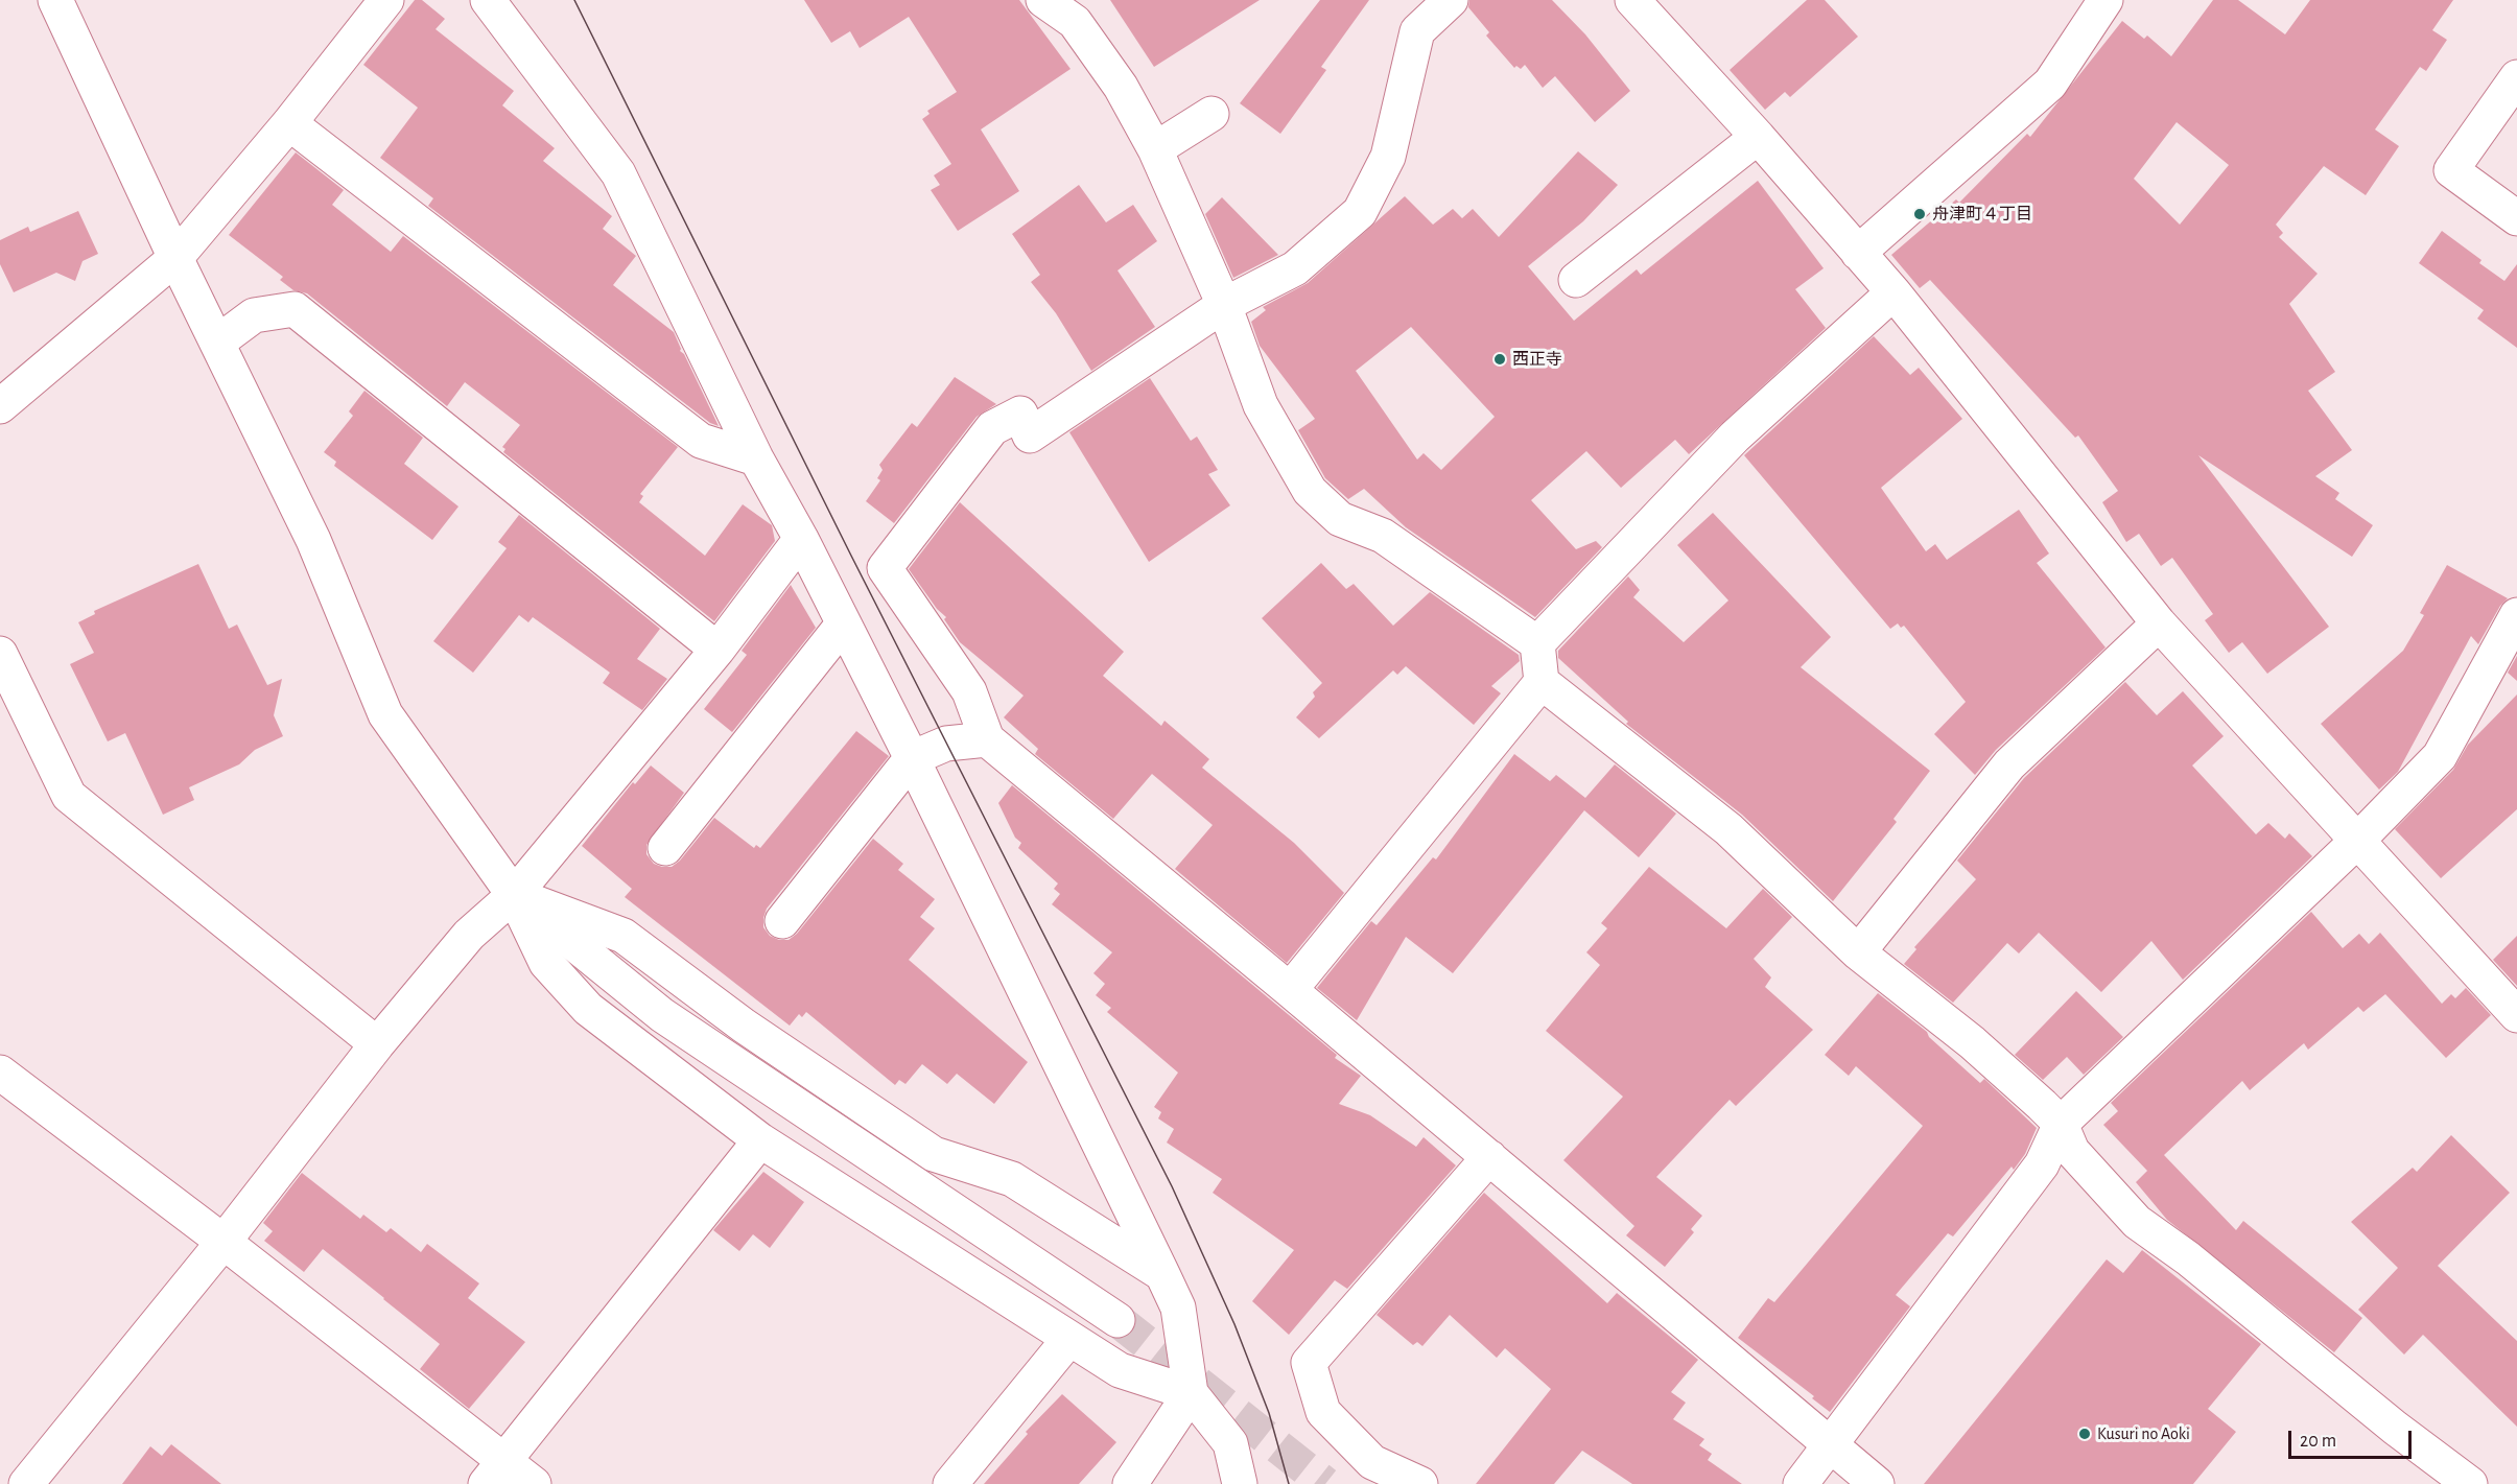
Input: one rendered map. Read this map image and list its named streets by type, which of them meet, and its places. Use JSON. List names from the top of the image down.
{
  "places": ["舟津町４丁目", "西正寺", "Kusuri no Aoki"],
  "scale_bar": "20 m"
}
